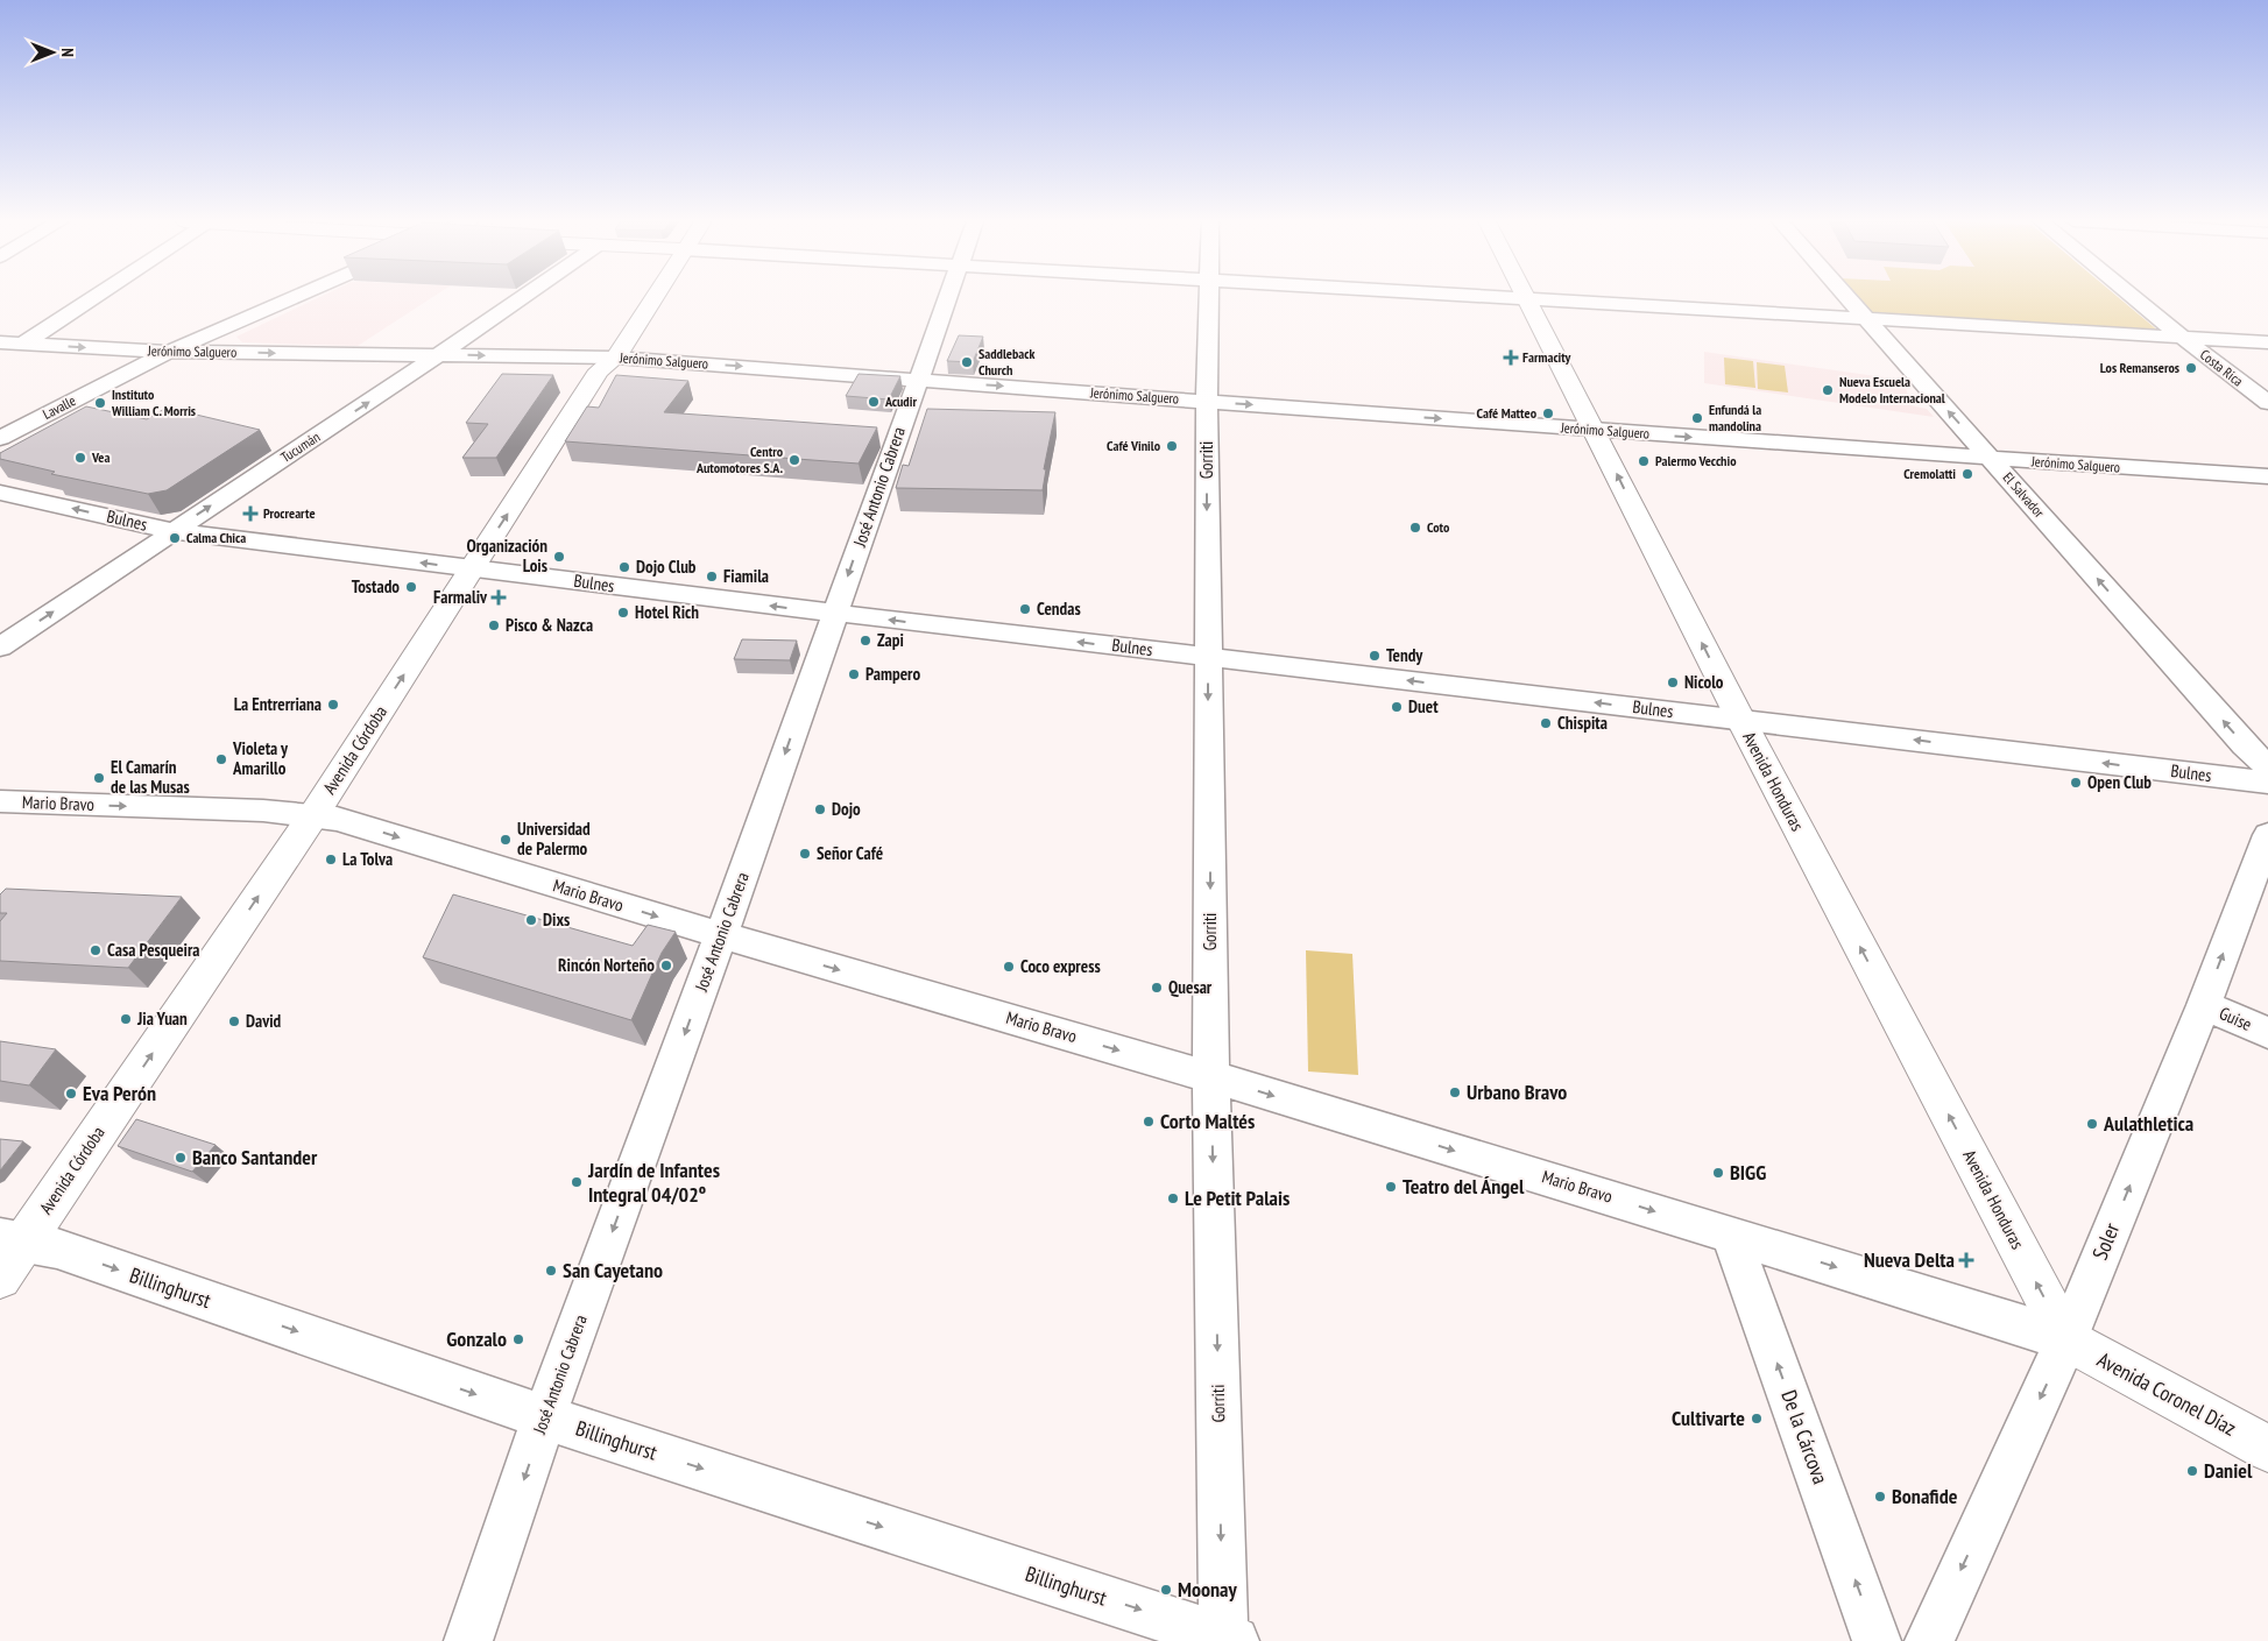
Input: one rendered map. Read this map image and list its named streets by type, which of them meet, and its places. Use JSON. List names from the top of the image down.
{
  "streets": {
    "main road": ["Avenida Córdoba", "Avenida Honduras", "Avenida Coronel Díaz"],
    "street": [
      "Jerónimo Salguero",
      "Costa Rica",
      "Lavalle",
      "Tucumán",
      "Gorriti",
      "José Antonio Cabrera",
      "El Salvador",
      "Bulnes",
      "Mario Bravo",
      "Guise",
      "Soler",
      "Billinghurst",
      "De la Cárcova"
    ]
  },
  "crossings": [
    ["Jerónimo Salguero", "Lavalle"],
    ["Jerónimo Salguero", "Tucumán"],
    ["Jerónimo Salguero", "Gorriti"],
    ["Jerónimo Salguero", "José Antonio Cabrera"],
    ["Jerónimo Salguero", "El Salvador"],
    ["Jerónimo Salguero", "Avenida Córdoba"],
    ["Jerónimo Salguero", "Avenida Honduras"],
    ["Tucumán", "Bulnes"],
    ["Gorriti", "Bulnes"],
    ["Gorriti", "Mario Bravo"],
    ["Gorriti", "Billinghurst"],
    ["José Antonio Cabrera", "Bulnes"],
    ["José Antonio Cabrera", "Mario Bravo"],
    ["José Antonio Cabrera", "Billinghurst"],
    ["Bulnes", "Avenida Córdoba"],
    ["Bulnes", "Avenida Honduras"],
    ["Avenida Córdoba", "Mario Bravo"],
    ["Avenida Córdoba", "Billinghurst"],
    ["Avenida Honduras", "Mario Bravo"],
    ["Avenida Honduras", "Soler"],
    ["Avenida Honduras", "Avenida Coronel Díaz"],
    ["Mario Bravo", "Soler"],
    ["Mario Bravo", "Avenida Coronel Díaz"],
    ["Mario Bravo", "De la Cárcova"],
    ["Guise", "Soler"],
    ["Soler", "Avenida Coronel Díaz"]
  ],
  "one_way": [
    "Jerónimo Salguero",
    "Tucumán",
    "Gorriti",
    "José Antonio Cabrera",
    "El Salvador",
    "Bulnes",
    "Avenida Córdoba",
    "Avenida Honduras",
    "Mario Bravo",
    "Billinghurst",
    "De la Cárcova"
  ],
  "places": {
    "health": [
      "Farmacity",
      "Procrearte",
      "Farmaliv",
      "Nueva Delta"
    ],
    "other": [
      "Saddleback Church",
      "Los Remanseros",
      "Nueva Escuela Modelo Internacional",
      "Acudir",
      "Instituto William C. Morris",
      "Café Matteo",
      "Enfundá la mandolina",
      "Café Vinilo",
      "Vea",
      "Centro Automotores S.A.",
      "Palermo Vecchio",
      "Cremolatti",
      "Coto",
      "Calma Chica",
      "Organización Lois",
      "Dojo Club",
      "Fiamila",
      "Tostado",
      "Cendas",
      "Hotel Rich",
      "Pisco & Nazca",
      "Zapi",
      "Tendy",
      "Pampero",
      "Nicolo",
      "La Entrerriana",
      "Duet",
      "Chispita",
      "Violeta y Amarillo",
      "El Camarín de las Musas",
      "Open Club",
      "Dojo",
      "Universidad de Palermo",
      "Señor Café",
      "La Tolva",
      "Dixs",
      "Casa Pesqueira",
      "Rincón Norteño",
      "Coco express",
      "Quesar",
      "Jia Yuan",
      "David",
      "Urbano Bravo",
      "Eva Perón",
      "Corto Maltés",
      "Aulathletica",
      "Banco Santander",
      "BIGG",
      "Jardín de Infantes Integral 04/02º",
      "Teatro del Ángel",
      "Le Petit Palais",
      "San Cayetano",
      "Gonzalo",
      "Cultivarte",
      "Daniel",
      "Bonafide",
      "Moonay"
    ]
  },
  "north": "right"
}
